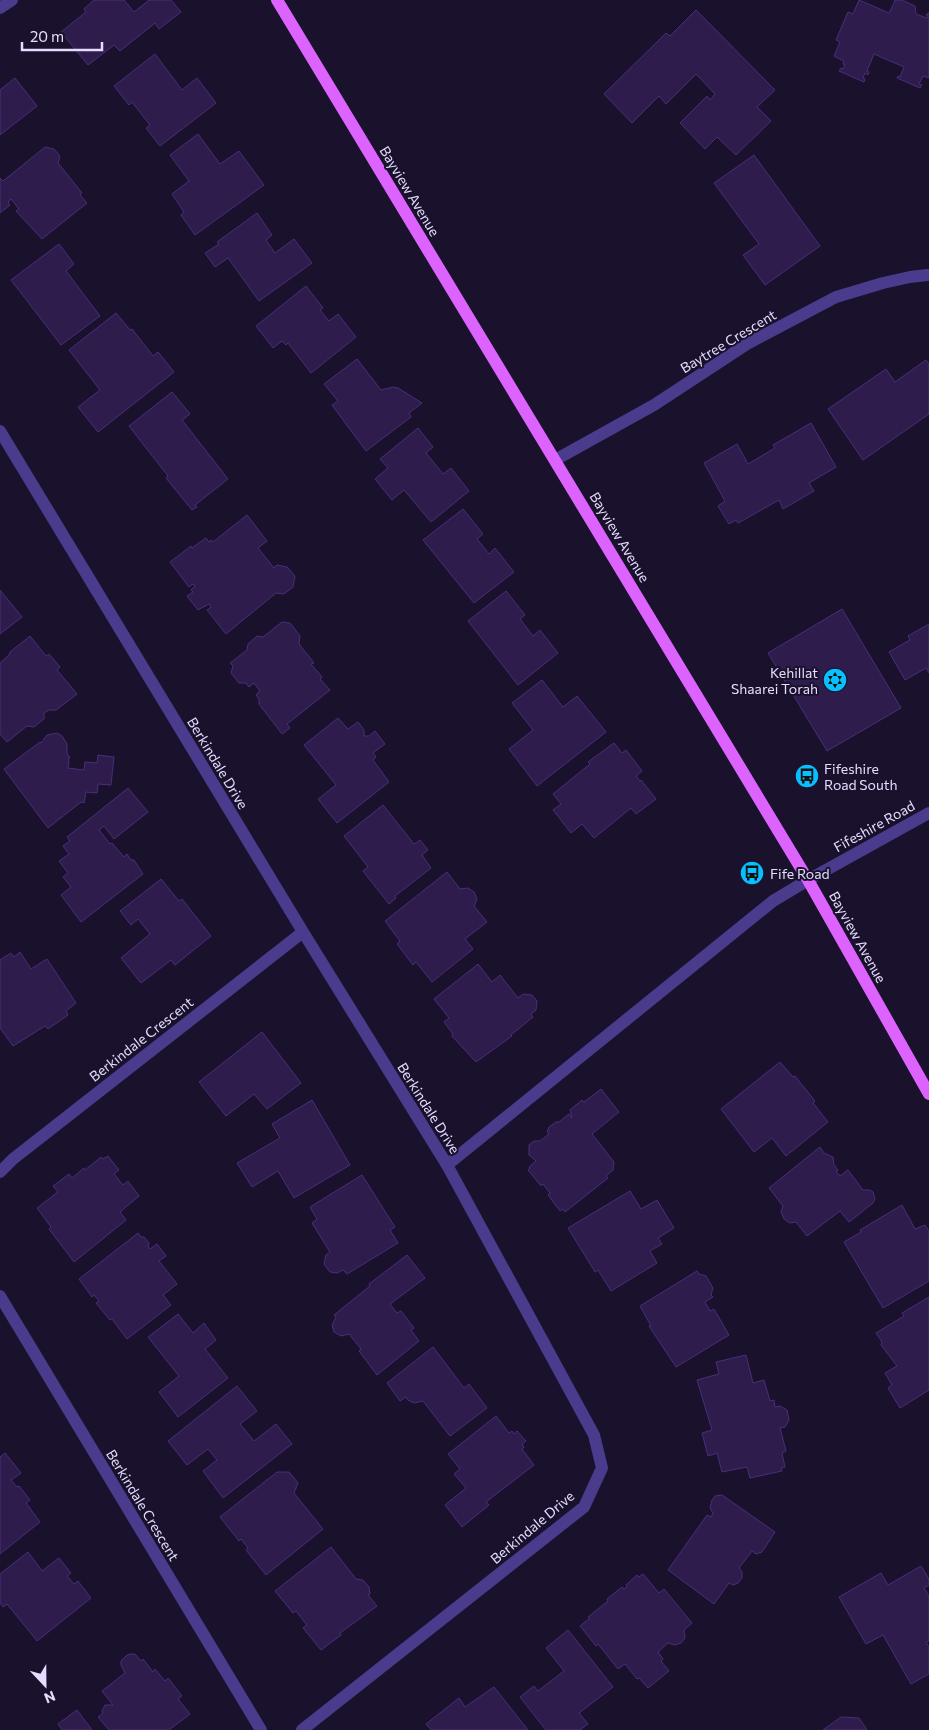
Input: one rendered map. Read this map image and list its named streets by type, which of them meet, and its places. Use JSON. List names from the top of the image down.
{
  "streets": {
    "main road": ["Bayview Avenue"],
    "street": [
      "Baytree Crescent",
      "Berkindale Drive",
      "Fifeshire Road",
      "Berkindale Crescent"
    ]
  },
  "crossings": [
    ["Bayview Avenue", "Baytree Crescent"],
    ["Bayview Avenue", "Fifeshire Road"],
    ["Berkindale Drive", "Berkindale Crescent"]
  ],
  "places": {
    "synagogue": ["Kehillat Shaarei Torah"],
    "bus stop": ["Fifeshire Road South", "Fife Road"]
  },
  "scale_bar": "20 m",
  "north": "bottom"
}
